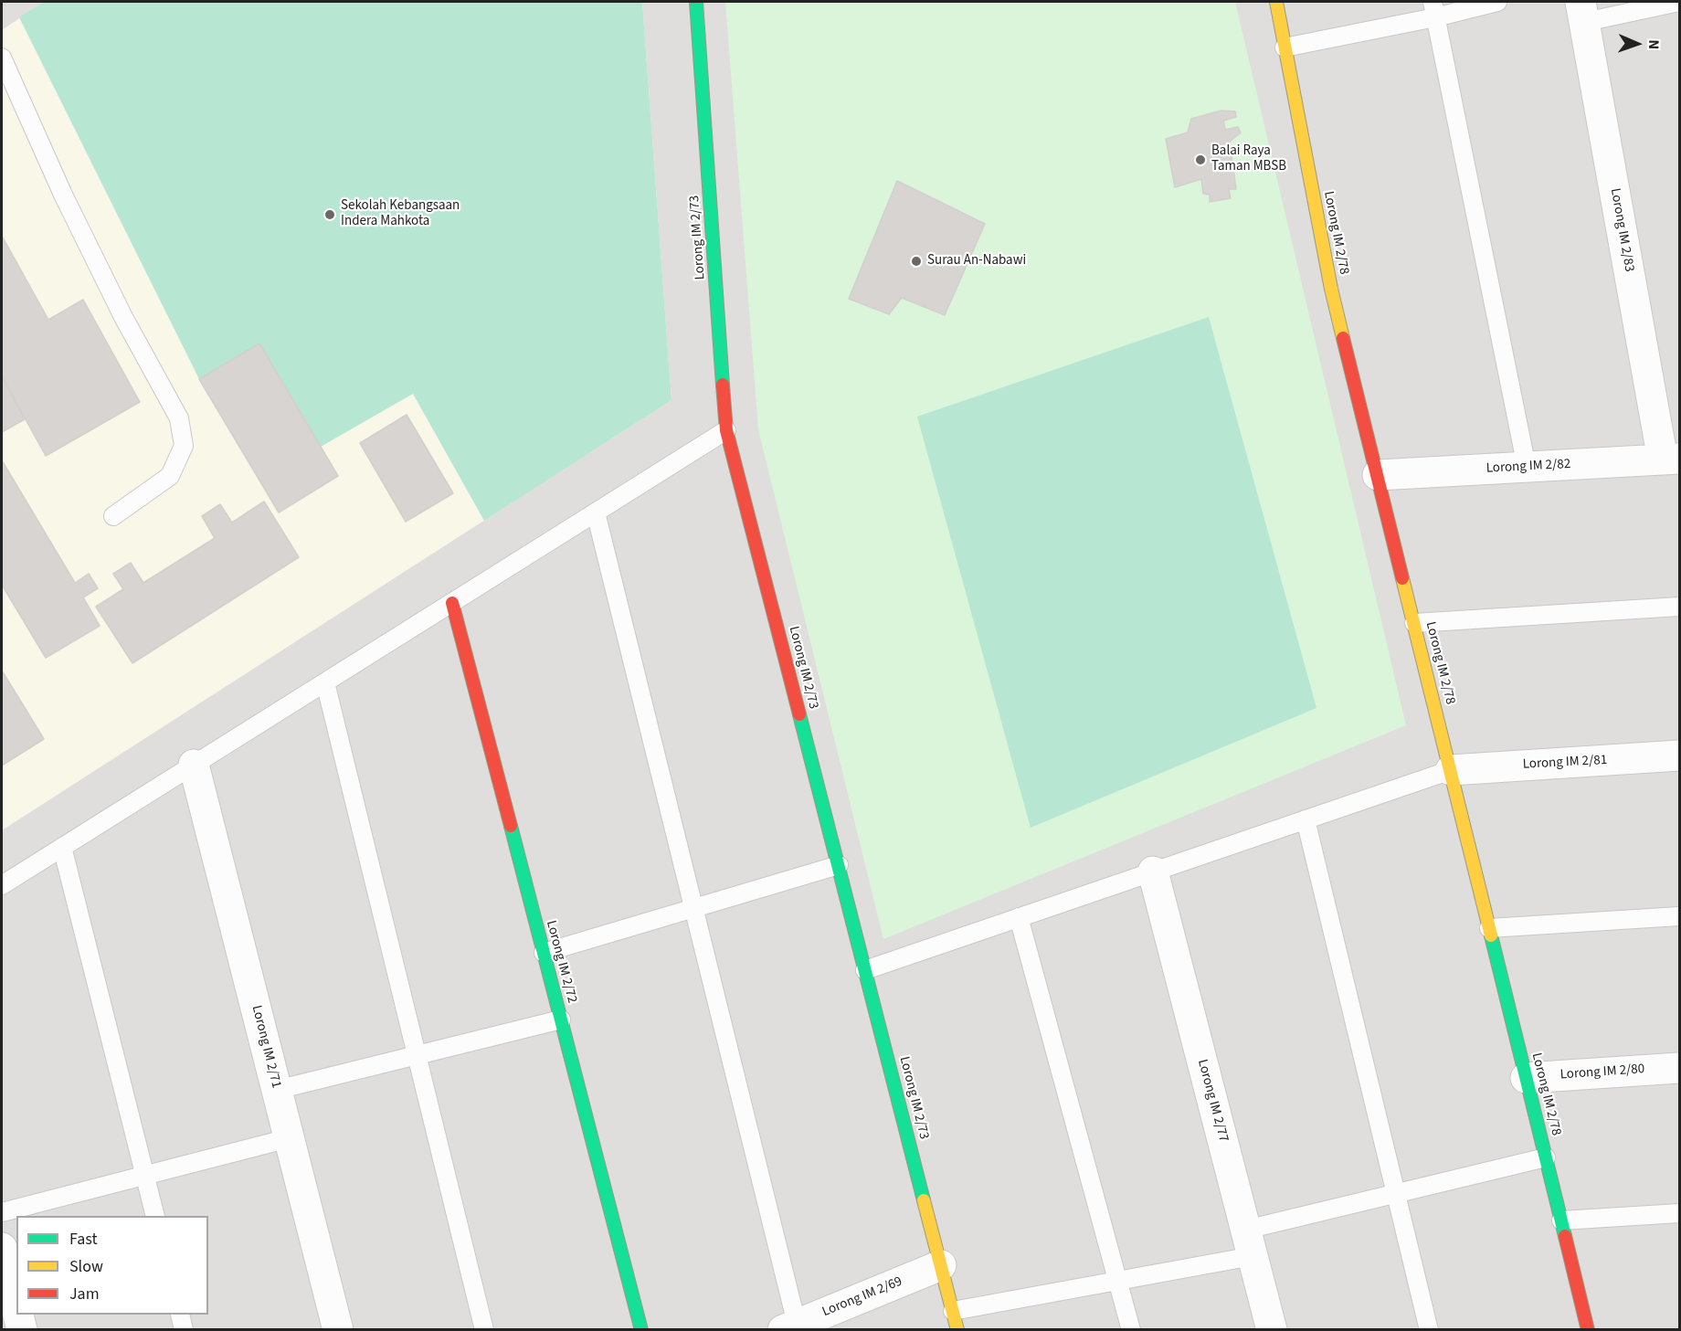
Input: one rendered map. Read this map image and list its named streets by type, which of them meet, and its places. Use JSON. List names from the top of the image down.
{
  "streets": {
    "street": [
      "Lorong IM 2/83",
      "Lorong IM 2/78",
      "Lorong IM 2/73",
      "Lorong IM 2/82",
      "Lorong IM 2/81",
      "Lorong IM 2/72",
      "Lorong IM 2/71",
      "Lorong IM 2/80",
      "Lorong IM 2/77",
      "Lorong IM 2/69"
    ]
  },
  "crossings": [
    ["Lorong IM 2/83", "Lorong IM 2/82"],
    ["Lorong IM 2/78", "Lorong IM 2/82"],
    ["Lorong IM 2/78", "Lorong IM 2/81"],
    ["Lorong IM 2/78", "Lorong IM 2/80"],
    ["Lorong IM 2/73", "Lorong IM 2/69"]
  ],
  "places": ["Balai Raya Taman MBSB", "Sekolah Kebangsaan Indera Mahkota", "Surau An-Nabawi"],
  "legend": ["Fast", "Slow", "Jam"],
  "north": "right"
}
